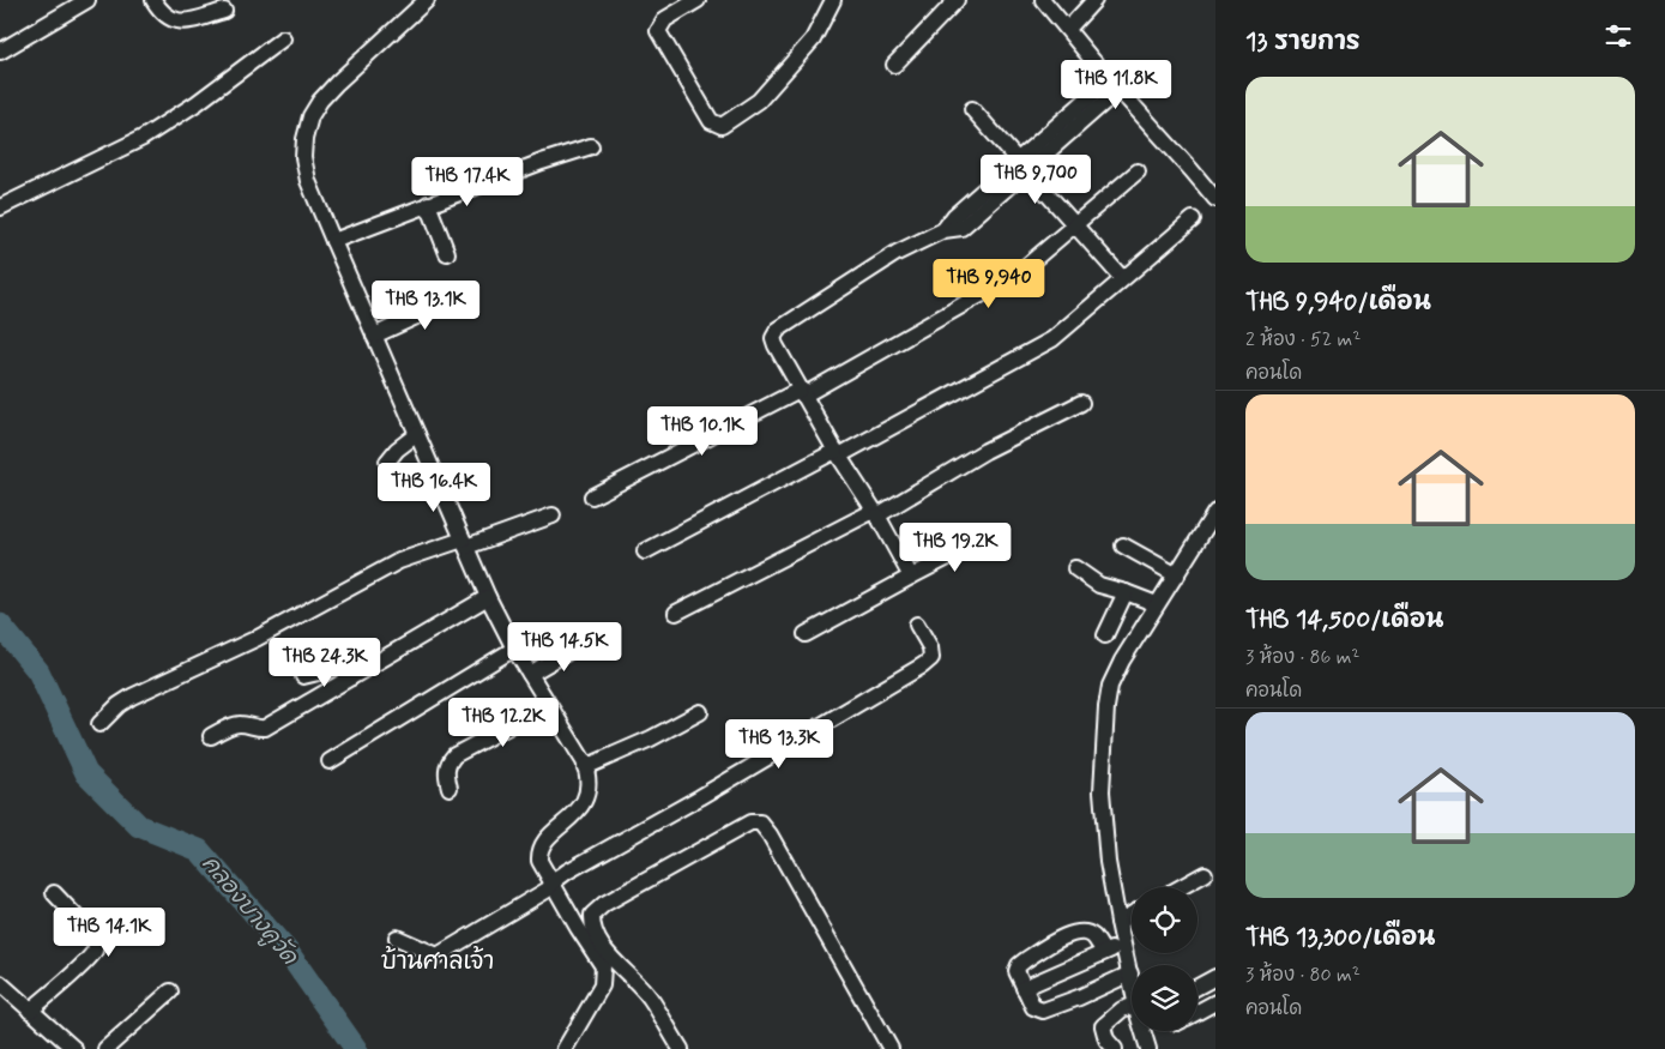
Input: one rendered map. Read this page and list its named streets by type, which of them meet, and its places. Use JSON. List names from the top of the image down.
{
  "districts": ["บ้านศาลเจ้า"],
  "water": ["คลองบางคูวัด"],
  "page": {
    "heading": "13 รายการ",
    "price": [
      "THB 11.8K",
      "THB 9,700",
      "THB 17.4K",
      "THB 9,940",
      "THB 13.1K",
      "THB 10.1K",
      "THB 16.4K",
      "THB 19.2K",
      "THB 14.5K",
      "THB 24.3K",
      "THB 12.2K",
      "THB 13.3K",
      "THB 14.1K"
    ],
    "list": [
      {
        "name": "THB 9,940/เดือน",
        "note": "2 ห้อง · 52 m² · คอนโด"
      },
      {
        "name": "THB 14,500/เดือน",
        "note": "3 ห้อง · 86 m² · คอนโด"
      },
      {
        "name": "THB 13,300/เดือน",
        "note": "3 ห้อง · 80 m² · คอนโด"
      }
    ]
  }
}
